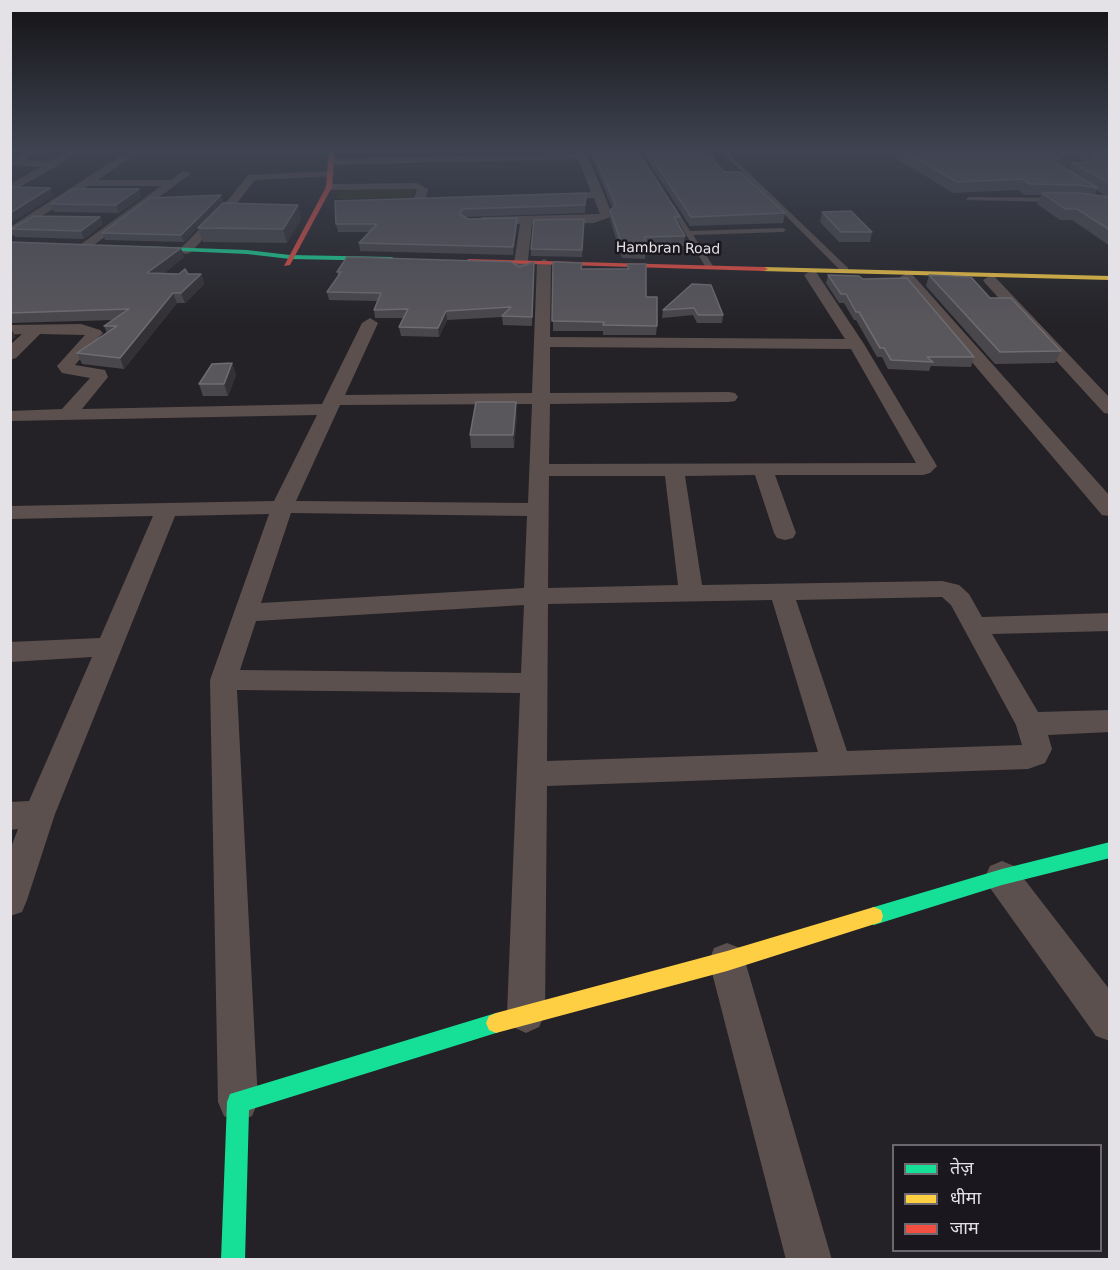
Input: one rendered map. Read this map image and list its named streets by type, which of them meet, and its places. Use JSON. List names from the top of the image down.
{
  "streets": {
    "main road": ["Hambran Road"]
  },
  "legend": ["तेज़", "धीमा", "जाम"]
}
